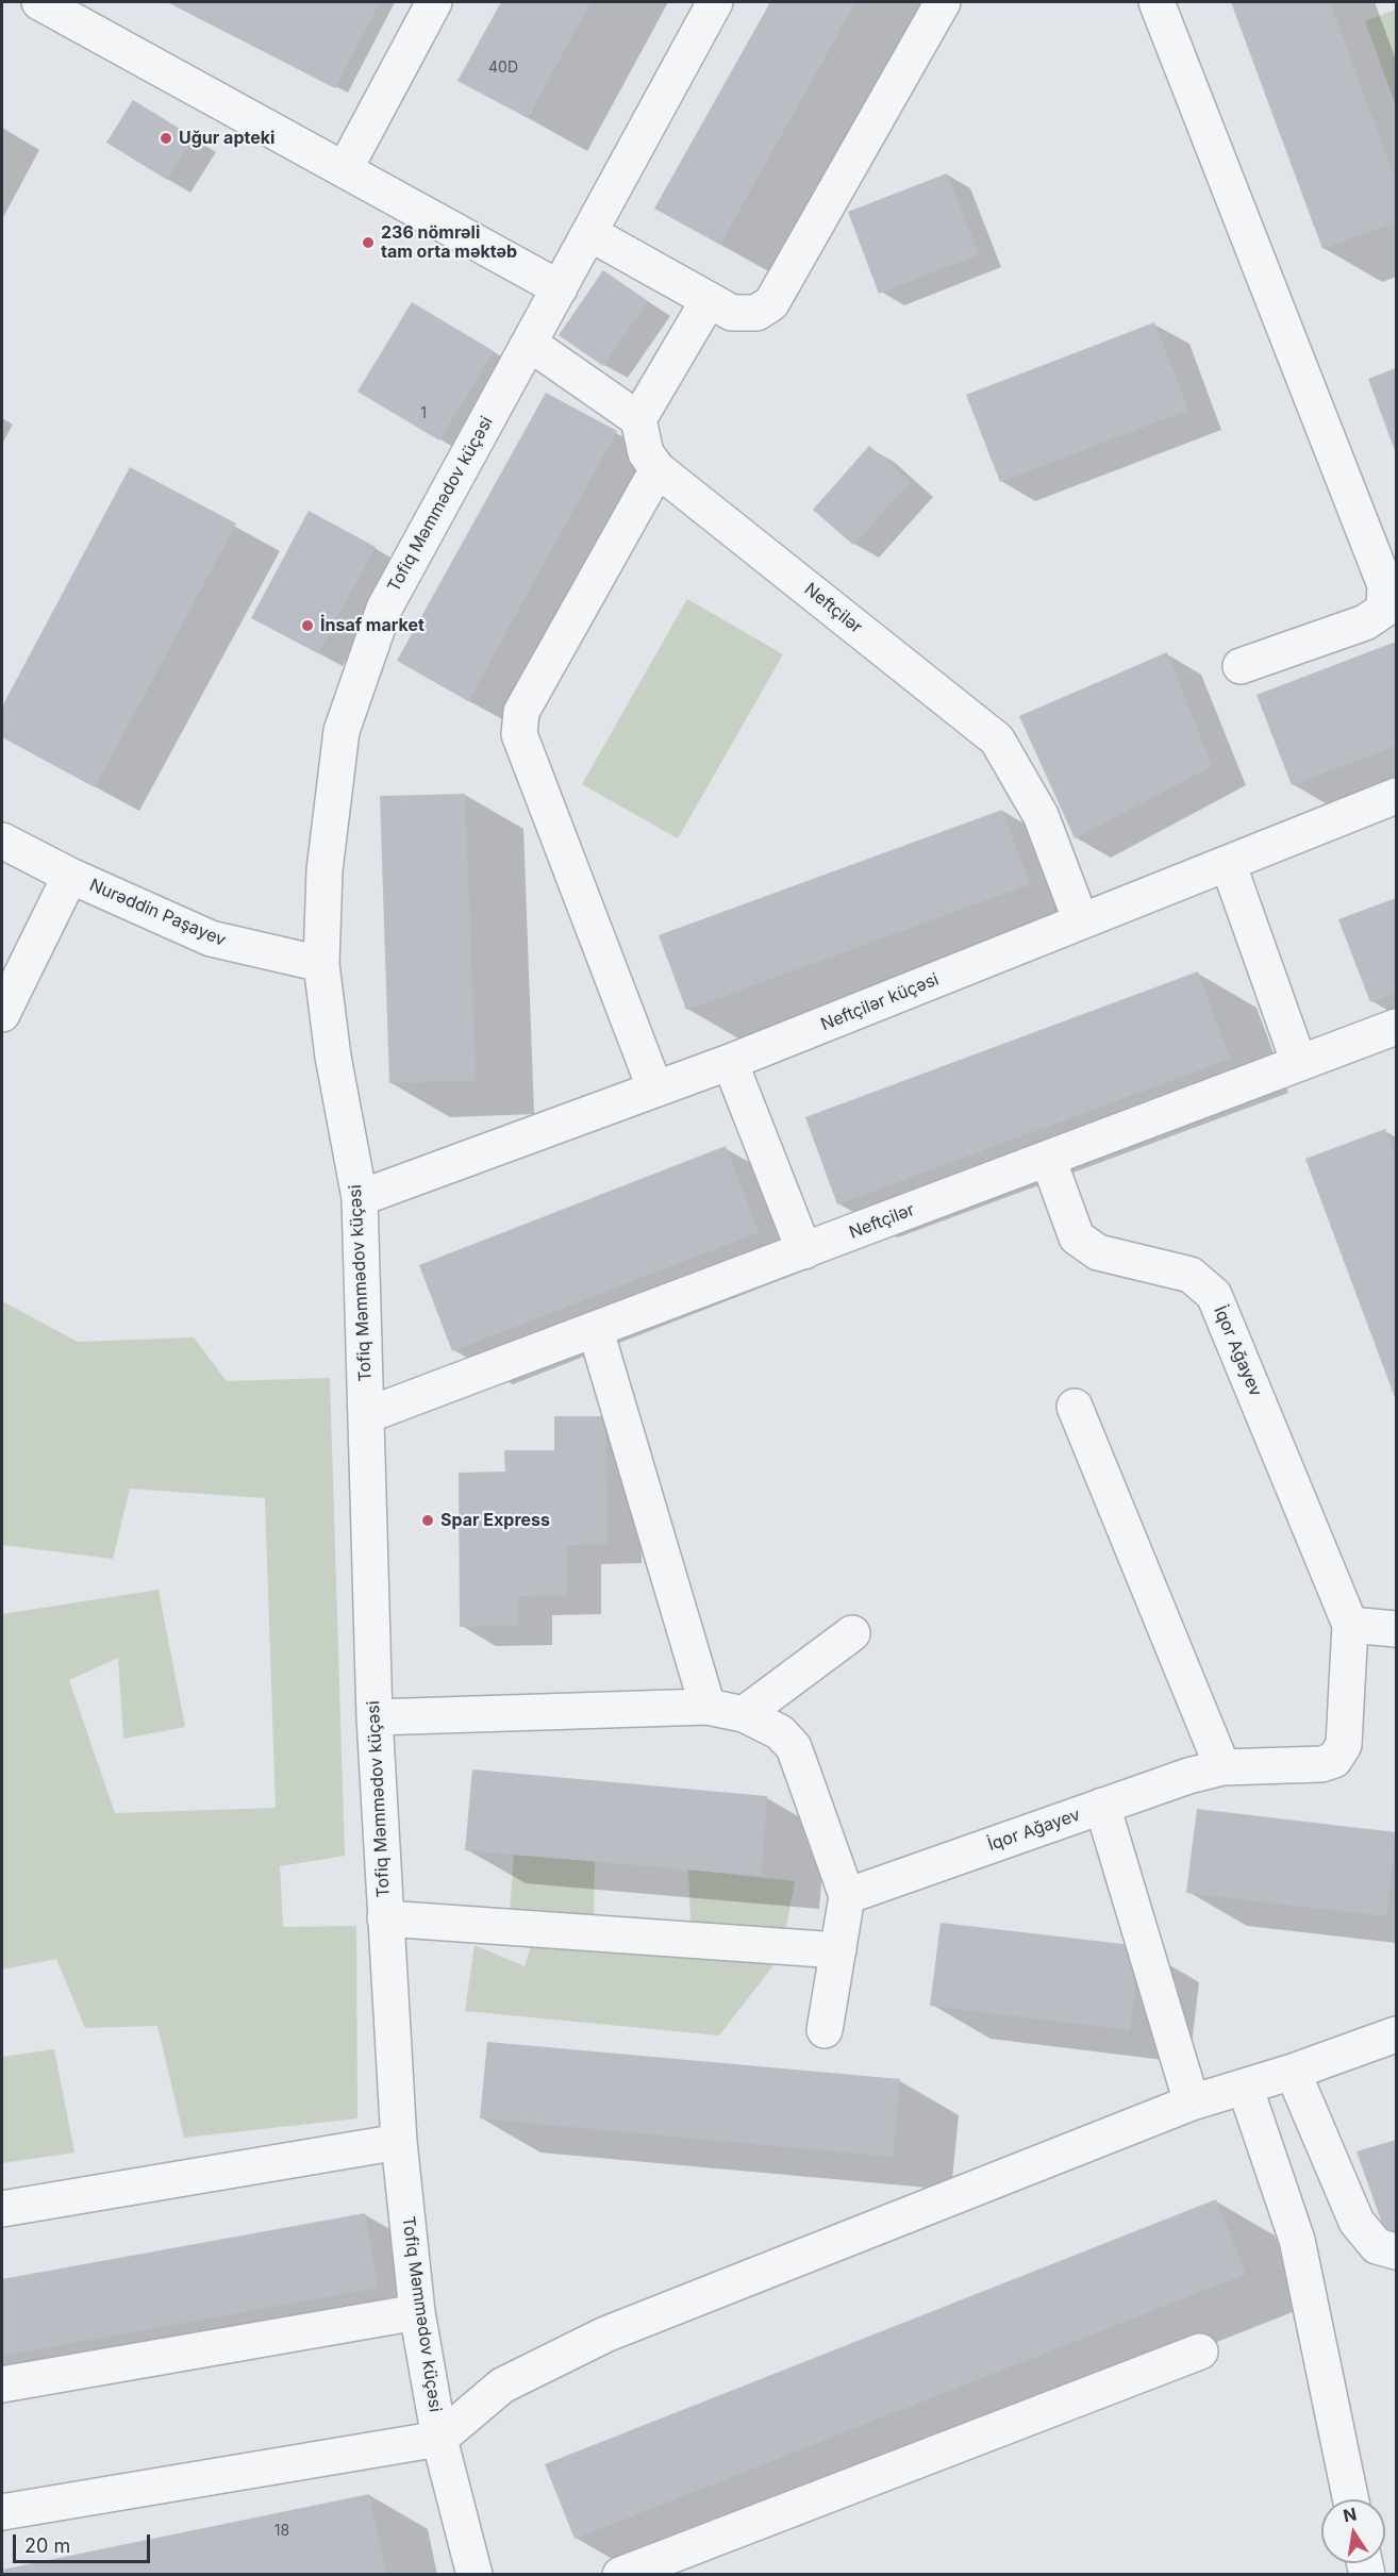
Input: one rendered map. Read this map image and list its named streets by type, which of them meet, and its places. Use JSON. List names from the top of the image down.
{
  "streets": {
    "street": [
      "Tofiq Məmmədov küçəsi",
      "Neftçilər",
      "Nurəddin Paşayev",
      "Neftçilər küçəsi",
      "İqor Ağayev"
    ]
  },
  "crossings": [
    ["Tofiq Məmmədov küçəsi", "Neftçilər"],
    ["Tofiq Məmmədov küçəsi", "Nurəddin Paşayev"],
    ["Tofiq Məmmədov küçəsi", "Neftçilər küçəsi"],
    ["Neftçilər", "Neftçilər küçəsi"],
    ["Neftçilər", "İqor Ağayev"]
  ],
  "places": [
    "Uğur apteki",
    "236 nömrəli tam orta məktəb",
    "İnsaf market",
    "Spar Express"
  ],
  "house_numbers": ["40D", "1", "18"],
  "scale_bar": "20 m",
  "north": "top"
}
